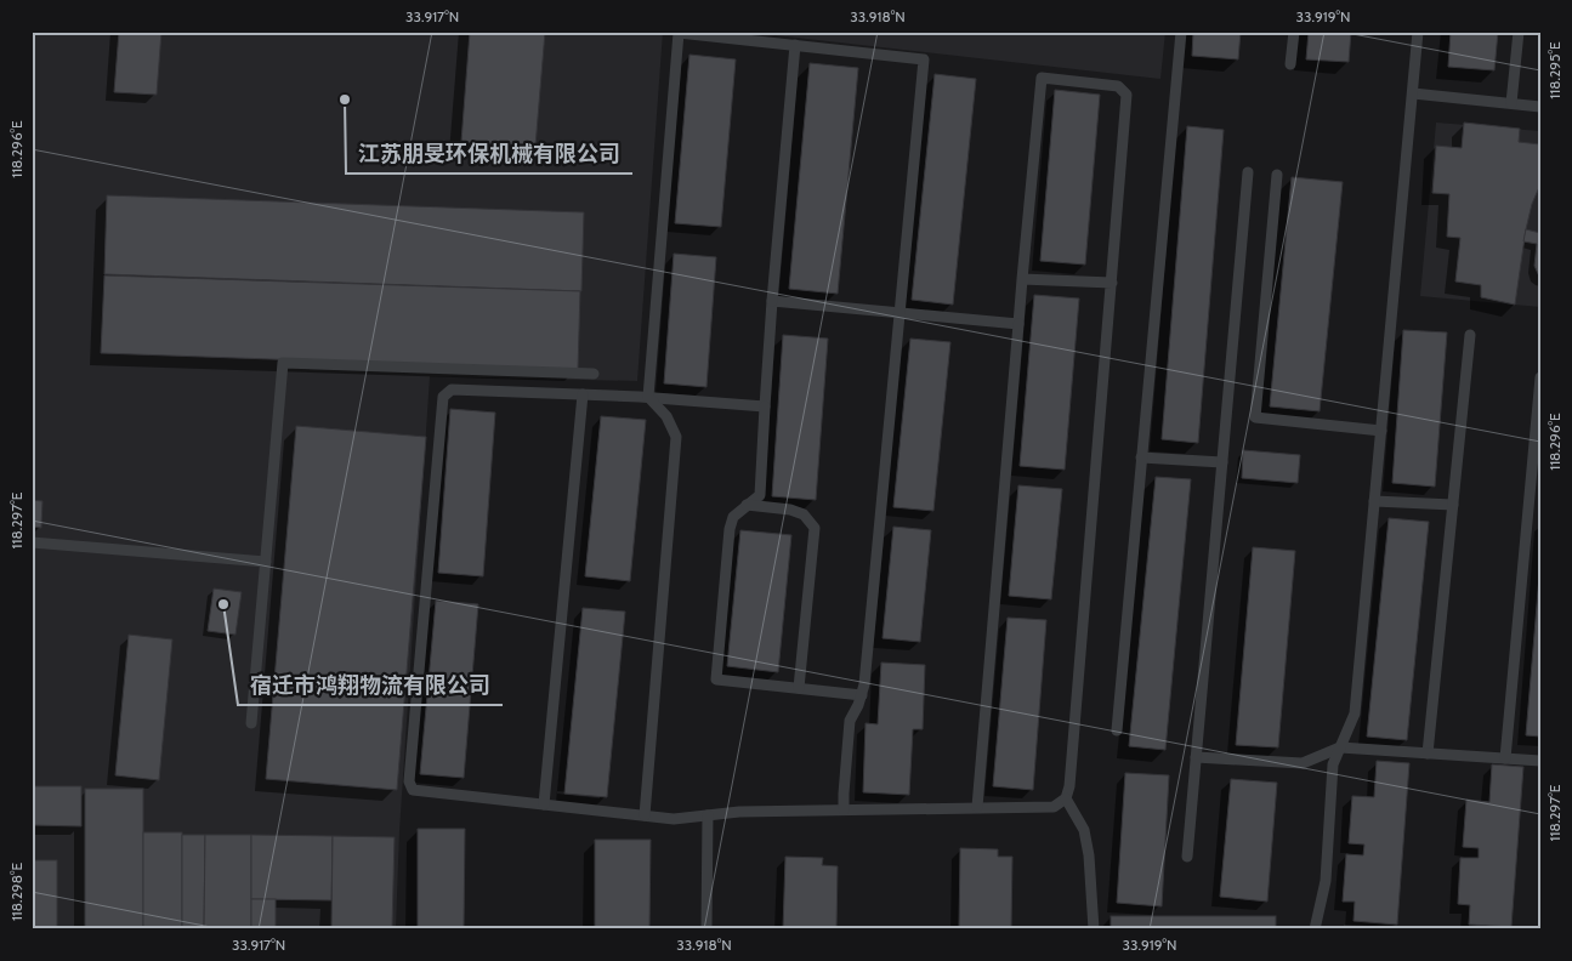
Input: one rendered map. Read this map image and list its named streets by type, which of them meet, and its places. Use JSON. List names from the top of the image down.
{
  "places": ["江苏朋旻环保机械有限公司", "宿迁市鸿翔物流有限公司"],
  "coordinates": [
    "33.917°N",
    "33.918°N",
    "33.919°N",
    "118.295°E",
    "118.296°E",
    "118.297°E",
    "118.298°E"
  ]
}
